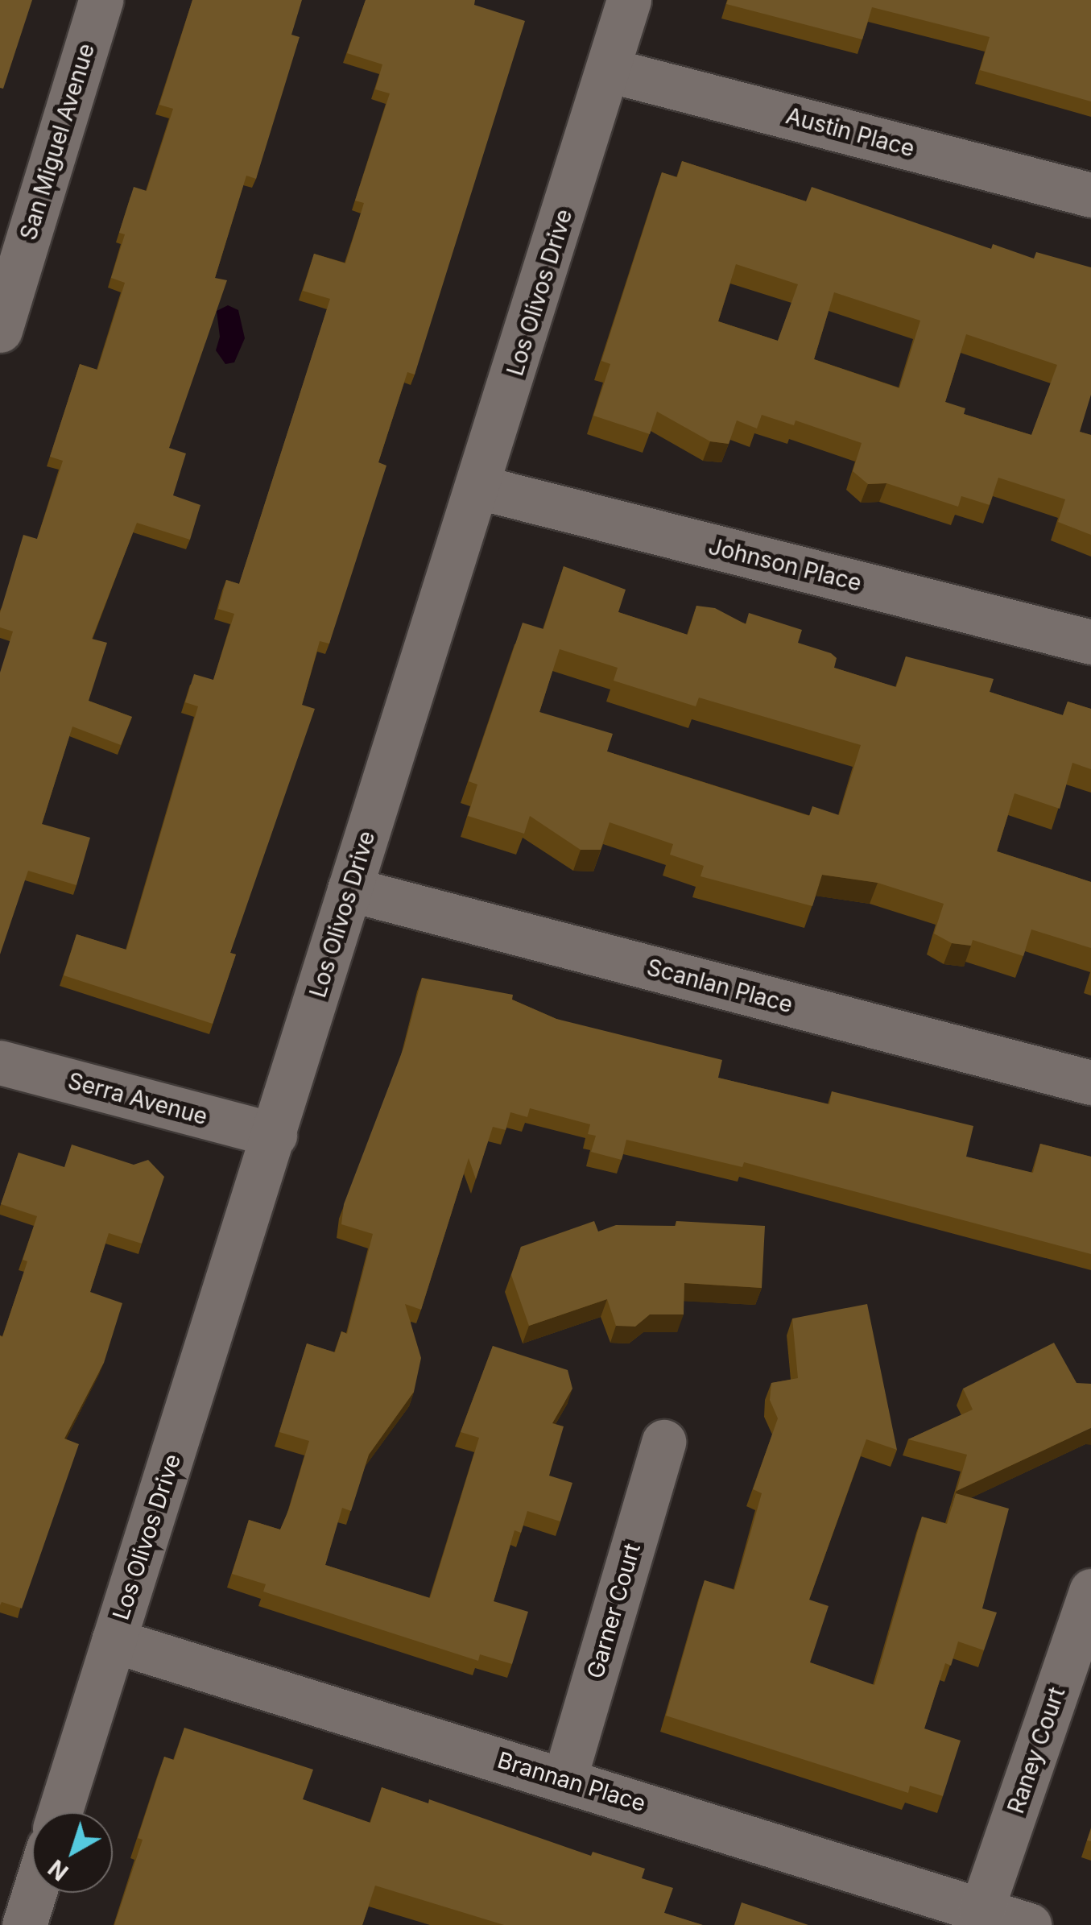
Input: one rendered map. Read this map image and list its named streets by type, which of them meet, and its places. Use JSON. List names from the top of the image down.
{
  "streets": {
    "street": [
      "Austin Place",
      "San Miguel Avenue",
      "Los Olivos Drive",
      "Johnson Place",
      "Scanlan Place",
      "Serra Avenue",
      "Garner Court",
      "Raney Court",
      "Brannan Place"
    ]
  },
  "crossings": [
    ["Austin Place", "Los Olivos Drive"],
    ["Los Olivos Drive", "Johnson Place"],
    ["Los Olivos Drive", "Scanlan Place"],
    ["Los Olivos Drive", "Serra Avenue"],
    ["Los Olivos Drive", "Brannan Place"],
    ["Garner Court", "Brannan Place"],
    ["Raney Court", "Brannan Place"]
  ],
  "north": "bottom left"
}
